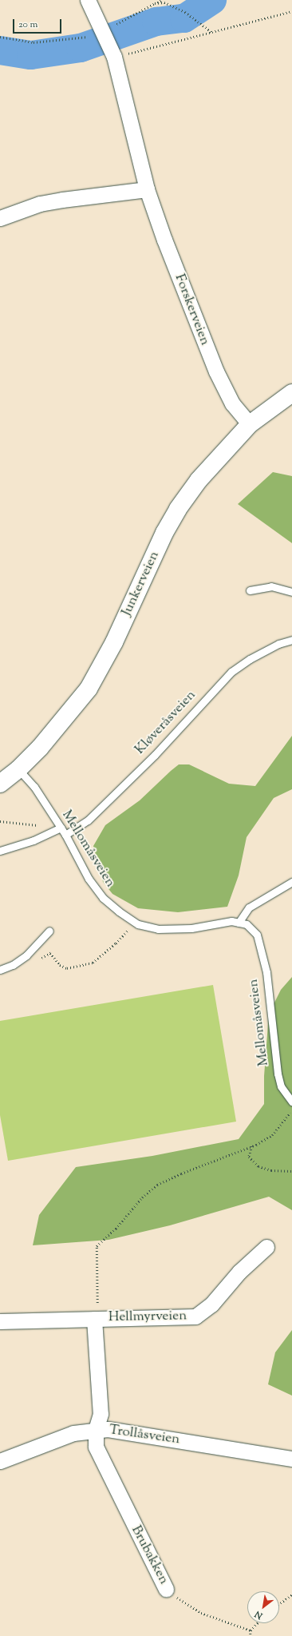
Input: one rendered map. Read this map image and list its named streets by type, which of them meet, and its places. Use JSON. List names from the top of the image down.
{
  "streets": {
    "street": [
      "Forskerveien",
      "Junkerveien",
      "Hellmyrveien",
      "Trollåsveien",
      "Brubakken"
    ],
    "lane": ["Kløveråsveien", "Mellomåsveien"]
  },
  "crossings": [
    ["Forskerveien", "Junkerveien"],
    ["Junkerveien", "Mellomåsveien"],
    ["Kløveråsveien", "Mellomåsveien"],
    ["Hellmyrveien", "Brubakken"],
    ["Trollåsveien", "Brubakken"]
  ],
  "scale_bar": "20 m",
  "north": "bottom left"
}
